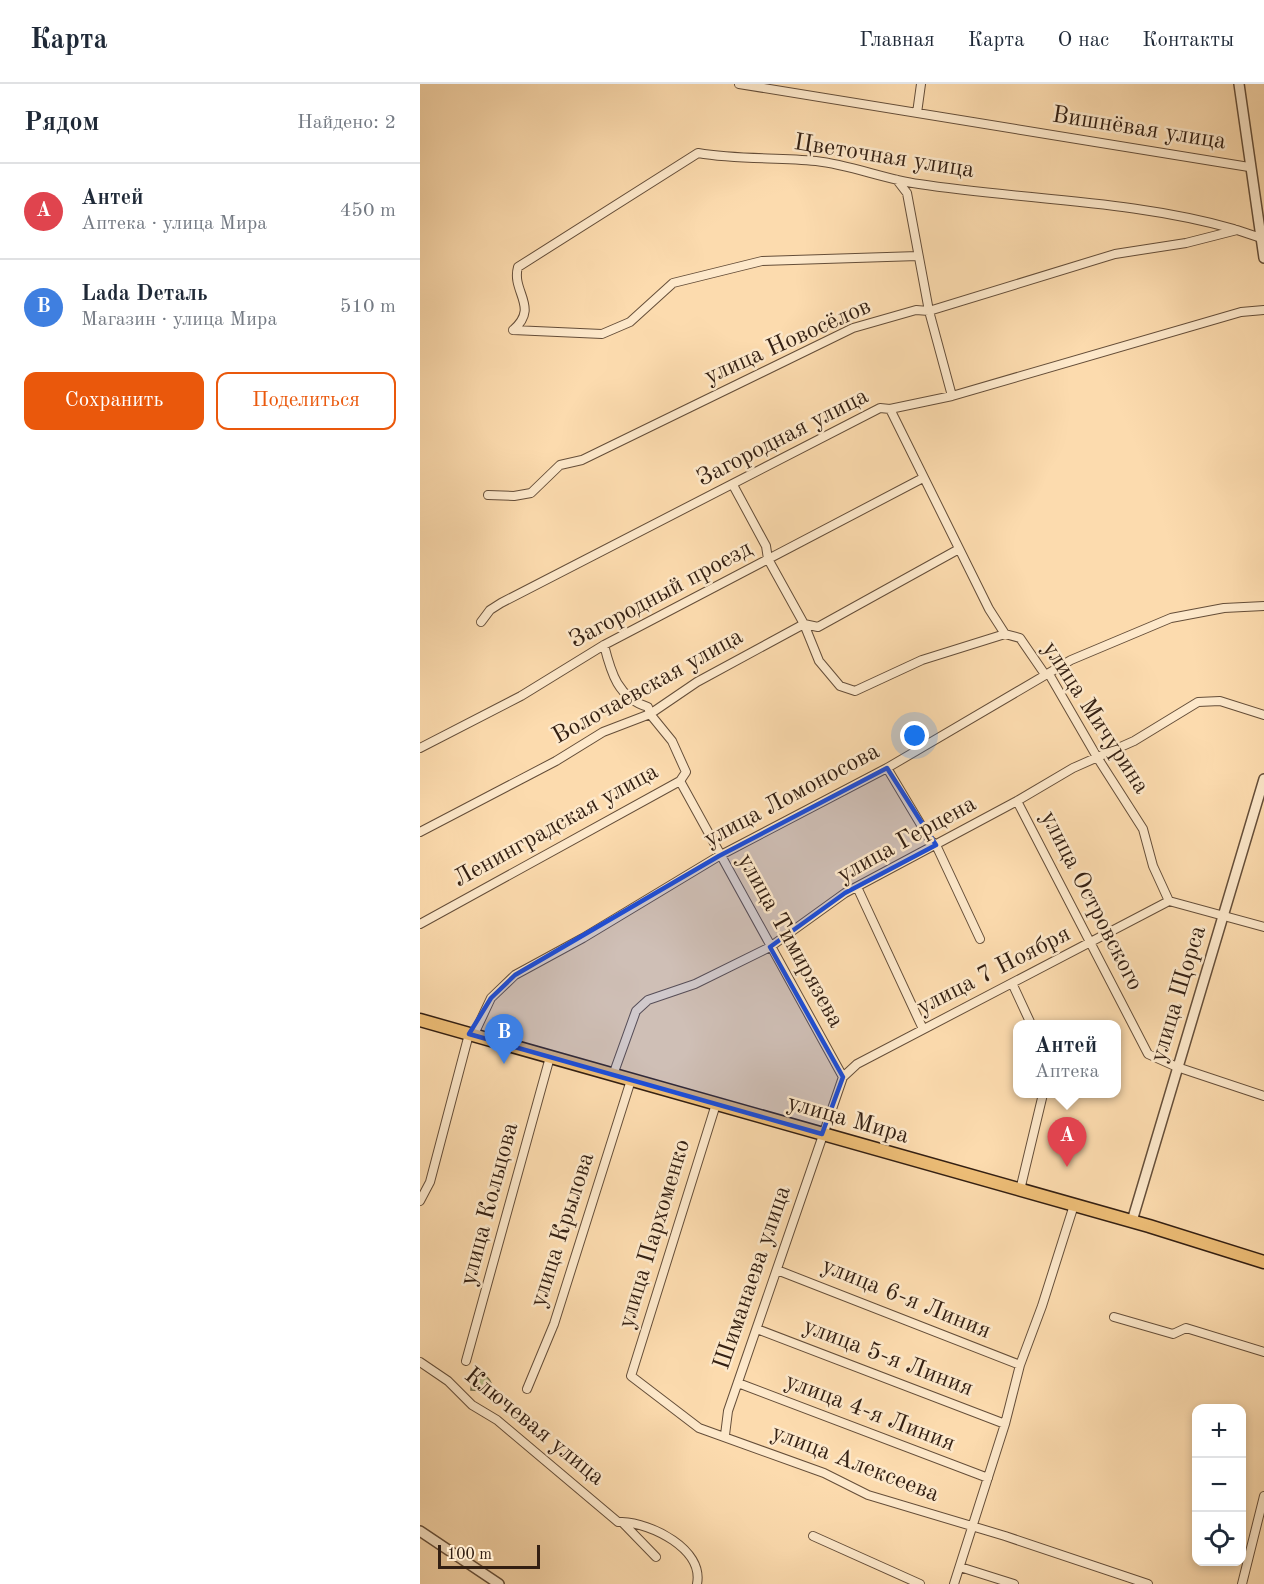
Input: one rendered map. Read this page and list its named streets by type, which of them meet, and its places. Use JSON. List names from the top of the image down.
{
  "streets": {
    "main road": ["улица Мира"],
    "street": [
      "Вишнёвая улица",
      "Цветочная улица",
      "улица Новосёлов",
      "Загородная улица",
      "Загородный проезд",
      "Волочаевская улица",
      "улица Мичурина",
      "улица Ломоносова",
      "Ленинградская улица",
      "улица Герцена",
      "улица Островского",
      "улица Тимирязева",
      "улица 7 Ноября",
      "улица Щорса",
      "улица Кольцова",
      "улица Крылова",
      "улица Пархоменко",
      "Шиманаева улица",
      "улица 6-я Линия",
      "улица 5-я Линия",
      "улица 4-я Линия",
      "Ключевая улица",
      "улица Алексеева"
    ]
  },
  "crossings": [
    ["Цветочная улица", "улица Новосёлов"],
    ["Загородная улица", "улица Мичурина"],
    ["Загородный проезд", "улица Мичурина"],
    ["Загородный проезд", "улица Тимирязева"],
    ["Волочаевская улица", "улица Мичурина"],
    ["Волочаевская улица", "улица Тимирязева"],
    ["улица Мичурина", "улица Ломоносова"],
    ["улица Мичурина", "улица Герцена"],
    ["улица Мичурина", "улица 7 Ноября"],
    ["улица Ломоносова", "улица Тимирязева"],
    ["улица Ломоносова", "улица Мира"],
    ["Ленинградская улица", "улица Тимирязева"],
    ["улица Герцена", "улица Островского"],
    ["улица Герцена", "улица Тимирязева"],
    ["улица Герцена", "улица Мира"],
    ["улица Островского", "улица 7 Ноября"],
    ["улица Островского", "улица Щорса"],
    ["улица Тимирязева", "улица 7 Ноября"],
    ["улица Щорса", "улица Мира"],
    ["улица Мира", "улица Кольцова"],
    ["улица Мира", "улица Крылова"],
    ["улица Мира", "улица Пархоменко"],
    ["улица Мира", "Шиманаева улица"],
    ["улица Пархоменко", "улица Алексеева"],
    ["Шиманаева улица", "улица 6-я Линия"],
    ["Шиманаева улица", "улица 5-я Линия"],
    ["Шиманаева улица", "улица 4-я Линия"],
    ["Шиманаева улица", "улица Алексеева"]
  ],
  "scale_bar": "100 m",
  "page": {
    "header": "Карта",
    "nav": [
      "Главная",
      "Карта",
      "О нас",
      "Контакты"
    ],
    "heading": ["Рядом", "Найдено: 2"],
    "list": [
      {
        "mark": "A",
        "name": "Антей",
        "note": "Аптека · улица Мира",
        "value": "450 m"
      },
      {
        "mark": "B",
        "name": "Lada Dеталь",
        "note": "Магазин · улица Мира",
        "value": "510 m"
      }
    ],
    "buttons": ["Сохранить", "Поделиться"],
    "pins": ["B", "A"],
    "popup": ["Антей", "Аптека"],
    "map_buttons": ["+", "−"],
    "scale": "100 m"
  }
}
